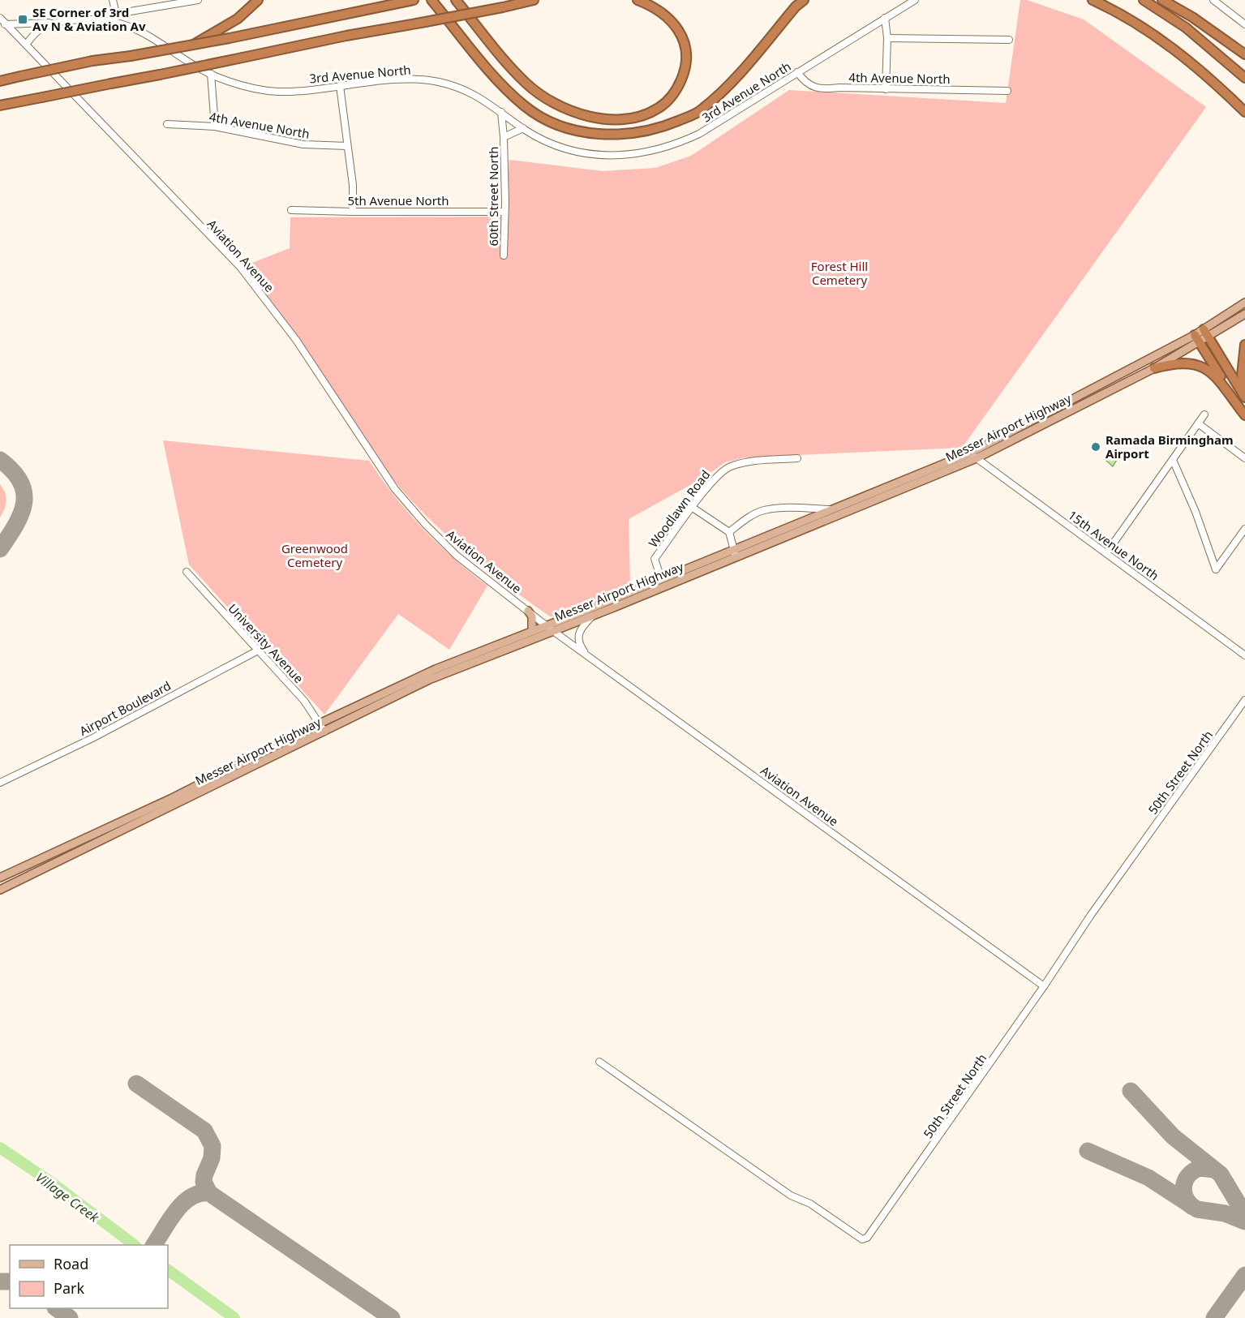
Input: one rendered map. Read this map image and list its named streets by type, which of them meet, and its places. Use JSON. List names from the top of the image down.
{
  "streets": {
    "main road": ["Messer Airport Highway"],
    "street": [
      "3rd Avenue North",
      "4th Avenue North",
      "60th Street North",
      "5th Avenue North",
      "Aviation Avenue",
      "Woodlawn Road",
      "15th Avenue North",
      "University Avenue",
      "Airport Boulevard",
      "50th Street North"
    ]
  },
  "crossings": [
    ["3rd Avenue North", "4th Avenue North"],
    ["3rd Avenue North", "60th Street North"],
    ["3rd Avenue North", "Aviation Avenue"],
    ["60th Street North", "5th Avenue North"],
    ["Aviation Avenue", "Messer Airport Highway"],
    ["Aviation Avenue", "50th Street North"],
    ["Messer Airport Highway", "Woodlawn Road"],
    ["Messer Airport Highway", "15th Avenue North"],
    ["Messer Airport Highway", "University Avenue"],
    ["University Avenue", "Airport Boulevard"]
  ],
  "water": ["Village Creek"],
  "parks": ["Forest Hill Cemetery", "Greenwood Cemetery"],
  "places": {
    "transit": ["SE Corner of 3rd Av N & Aviation Av"],
    "other": ["Ramada Birmingham Airport"]
  },
  "legend": ["Road", "Park"]
}
